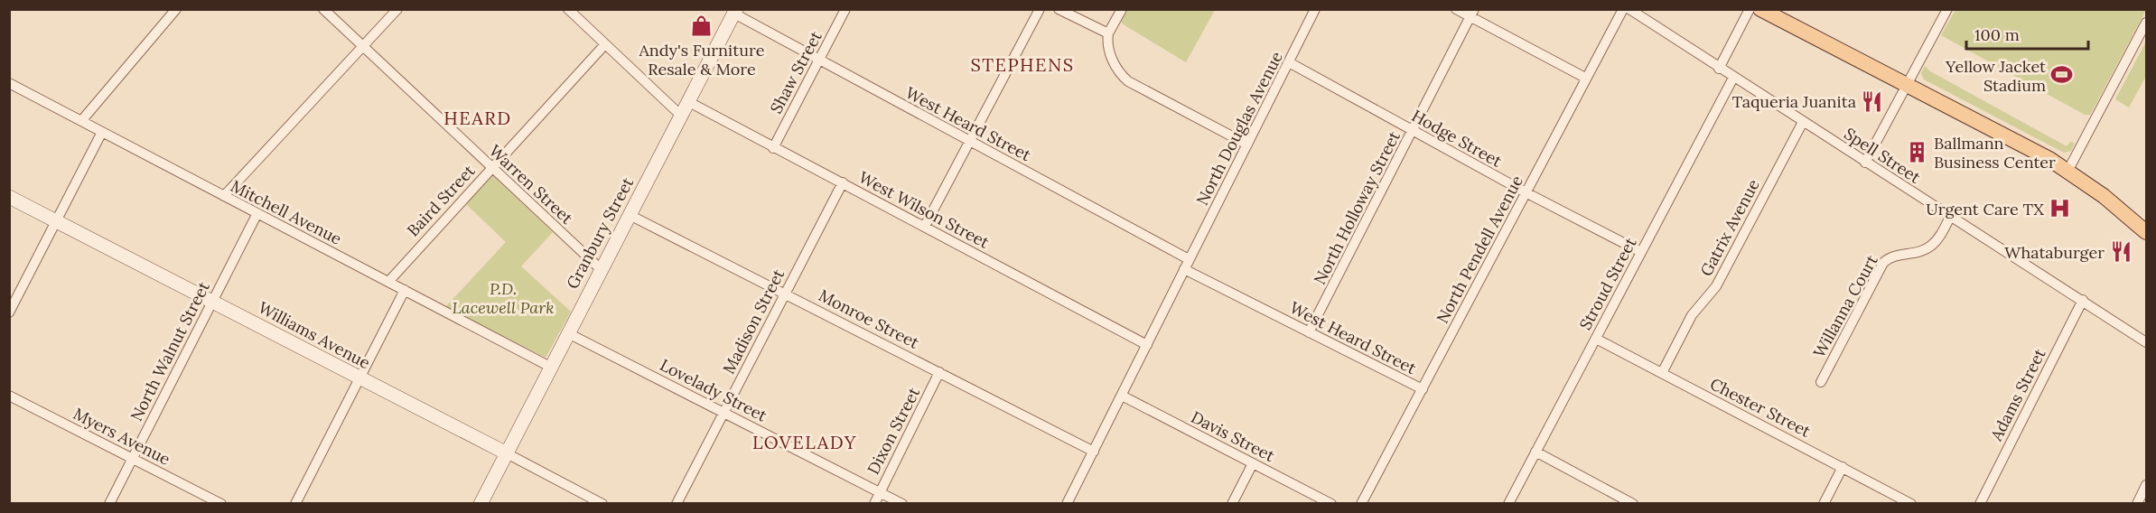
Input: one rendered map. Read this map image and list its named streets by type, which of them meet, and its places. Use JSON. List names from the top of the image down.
{
  "streets": {
    "street": [
      "Shaw Street",
      "West Heard Street",
      "North Douglas Avenue",
      "Hodge Street",
      "Spell Street",
      "Warren Street",
      "Baird Street",
      "North Holloway Street",
      "West Wilson Street",
      "Mitchell Avenue",
      "Gatrix Avenue",
      "Granbury Street",
      "North Pendell Avenue",
      "Stroud Street",
      "Willanna Court",
      "Monroe Street",
      "Madison Street",
      "Williams Avenue",
      "North Walnut Street",
      "Lovelady Street",
      "Adams Street",
      "Chester Street",
      "Dixon Street",
      "Myers Avenue",
      "Davis Street"
    ]
  },
  "crossings": [
    ["Shaw Street", "West Heard Street"],
    ["Shaw Street", "West Wilson Street"],
    ["West Heard Street", "North Douglas Avenue"],
    ["West Heard Street", "North Holloway Street"],
    ["West Heard Street", "Granbury Street"],
    ["West Heard Street", "North Pendell Avenue"],
    ["North Douglas Avenue", "Hodge Street"],
    ["North Douglas Avenue", "West Wilson Street"],
    ["North Douglas Avenue", "Monroe Street"],
    ["North Douglas Avenue", "Davis Street"],
    ["Hodge Street", "North Holloway Street"],
    ["Hodge Street", "North Pendell Avenue"],
    ["Hodge Street", "Stroud Street"],
    ["Spell Street", "Gatrix Avenue"],
    ["Spell Street", "Stroud Street"],
    ["Spell Street", "Willanna Court"],
    ["Spell Street", "Adams Street"],
    ["Warren Street", "Baird Street"],
    ["Warren Street", "Granbury Street"],
    ["Baird Street", "Mitchell Avenue"],
    ["West Wilson Street", "Granbury Street"],
    ["West Wilson Street", "Madison Street"],
    ["Mitchell Avenue", "Granbury Street"],
    ["Mitchell Avenue", "North Walnut Street"],
    ["Gatrix Avenue", "Chester Street"],
    ["Granbury Street", "Monroe Street"],
    ["Granbury Street", "Williams Avenue"],
    ["Granbury Street", "Lovelady Street"],
    ["Stroud Street", "Chester Street"],
    ["Monroe Street", "Madison Street"],
    ["Monroe Street", "Dixon Street"],
    ["Madison Street", "Lovelady Street"],
    ["Williams Avenue", "North Walnut Street"],
    ["North Walnut Street", "Myers Avenue"],
    ["Lovelady Street", "Dixon Street"]
  ],
  "districts": ["STEPHENS", "HEARD", "LOVELADY"],
  "parks": ["P.D. Lacewell Park"],
  "places": {
    "shop": ["Andy's Furniture Resale & More"],
    "sports": ["Yellow Jacket Stadium"],
    "restaurant": ["Taqueria Juanita", "Whataburger"],
    "building": ["Ballmann Business Center"],
    "hospital": ["Urgent Care TX"]
  },
  "scale_bar": "100 m"
}
